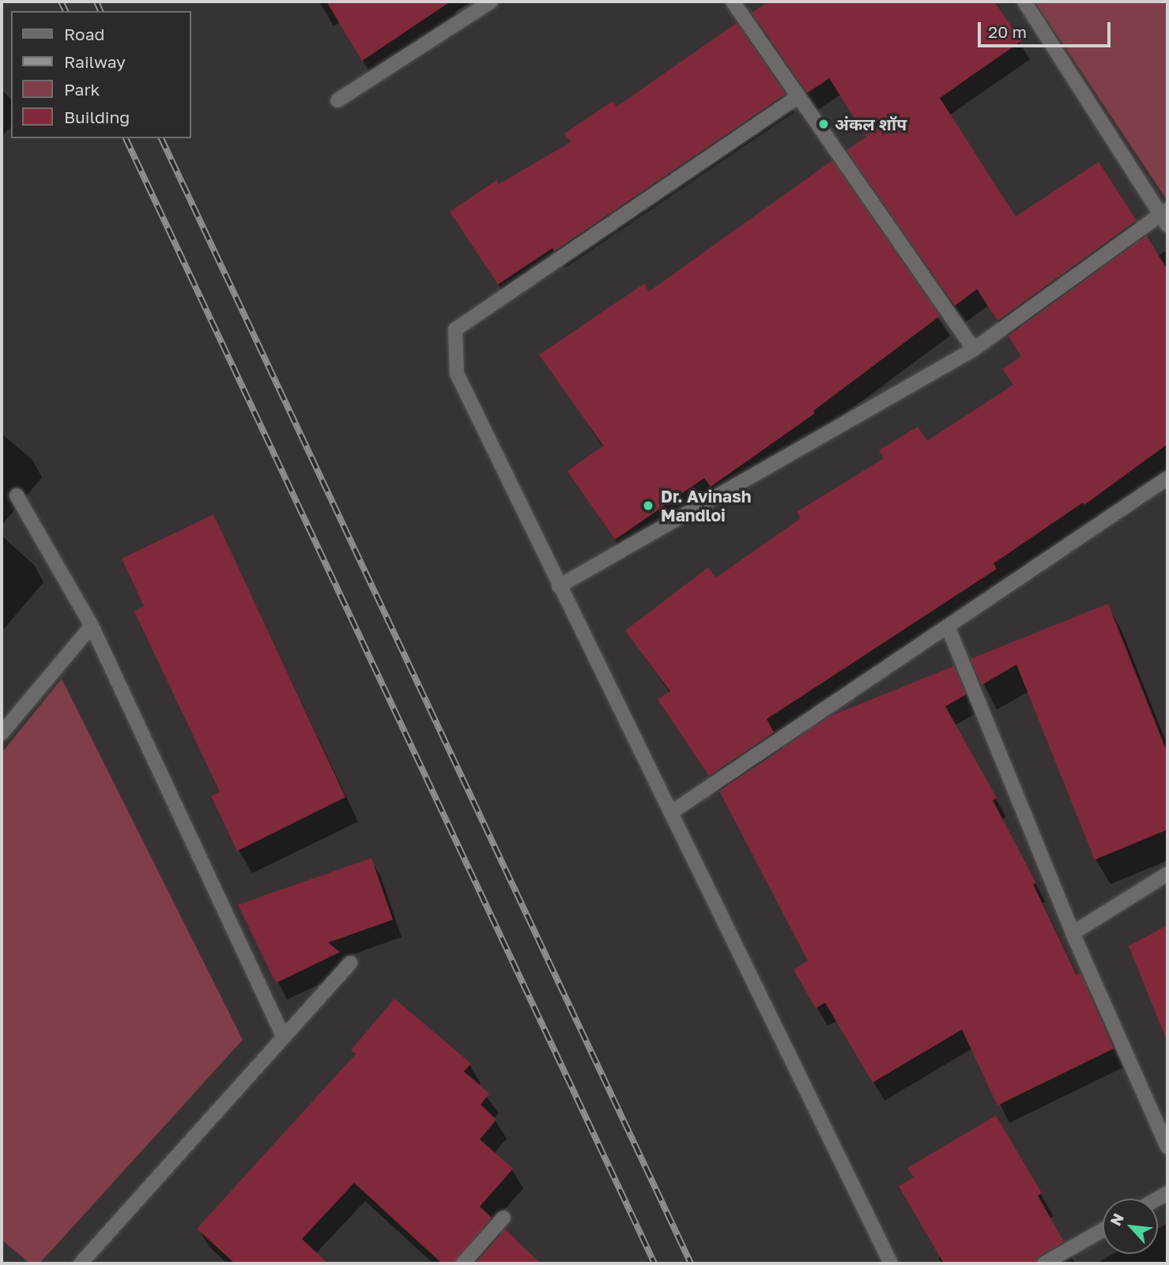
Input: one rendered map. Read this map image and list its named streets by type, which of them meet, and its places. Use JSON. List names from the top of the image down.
{
  "places": ["अंकल शॉप", "Dr. Avinash Mandloi"],
  "legend": [
    "Road",
    "Railway",
    "Park",
    "Building"
  ],
  "scale_bar": "20 m",
  "north": "top left"
}
